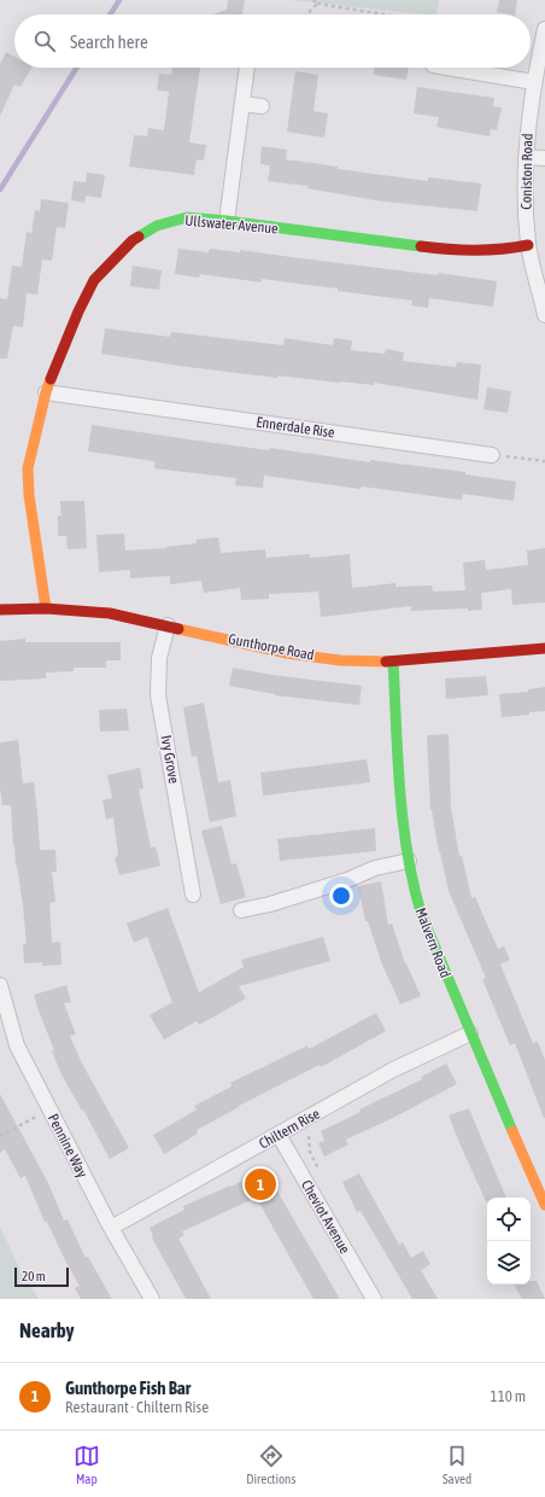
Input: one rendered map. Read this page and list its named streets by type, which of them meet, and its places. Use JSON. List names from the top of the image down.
{
  "streets": {
    "street": [
      "Coniston Road",
      "Ullswater Avenue",
      "Ennerdale Rise",
      "Gunthorpe Road",
      "Ivy Grove",
      "Malvern Road",
      "Chiltern Rise",
      "Pennine Way",
      "Cheviot Avenue"
    ]
  },
  "crossings": [
    ["Coniston Road", "Ullswater Avenue"],
    ["Ullswater Avenue", "Ennerdale Rise"],
    ["Ullswater Avenue", "Gunthorpe Road"],
    ["Gunthorpe Road", "Ivy Grove"],
    ["Gunthorpe Road", "Malvern Road"],
    ["Malvern Road", "Chiltern Rise"],
    ["Chiltern Rise", "Pennine Way"],
    ["Chiltern Rise", "Cheviot Avenue"]
  ],
  "scale_bar": "20 m",
  "page": {
    "search": "Search here",
    "pins": "1",
    "scale": "20 m",
    "heading": "Nearby",
    "list": [
      {
        "mark": "1",
        "name": "Gunthorpe Fish Bar",
        "note": "Restaurant · Chiltern Rise",
        "value": "110 m"
      }
    ],
    "nav": ["Map", "Directions", "Saved"]
  }
}
